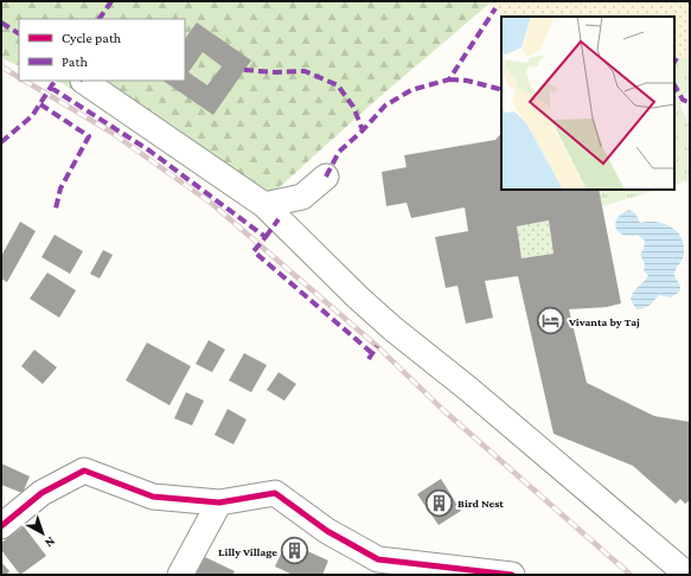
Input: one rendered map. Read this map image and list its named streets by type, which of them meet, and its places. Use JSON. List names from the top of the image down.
{
  "places": {
    "hotel": ["Vivanta by Taj"],
    "building": ["Bird Nest", "Lilly Village"]
  },
  "legend": ["Cycle path", "Path"],
  "north": "bottom right"
}
